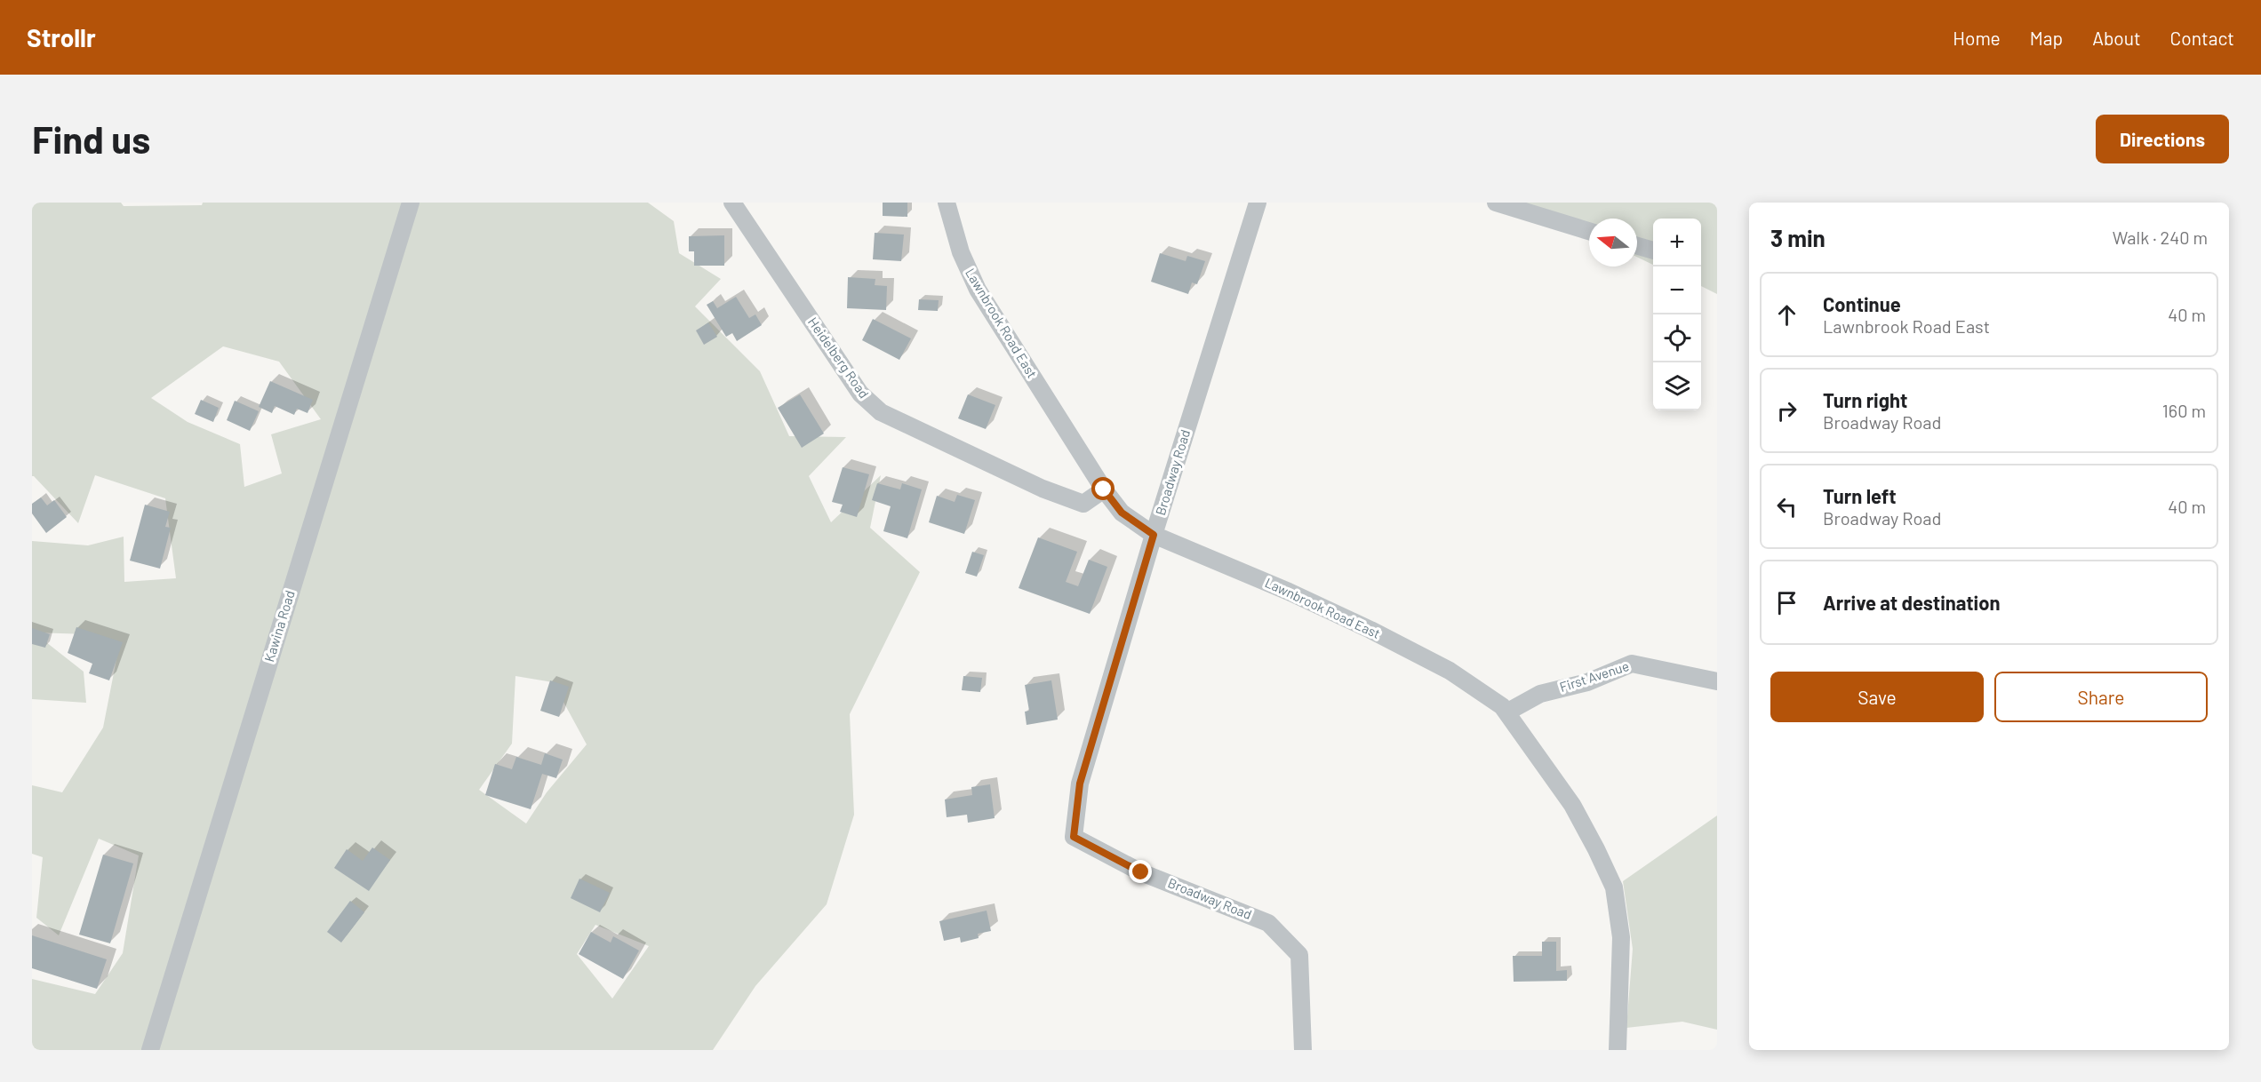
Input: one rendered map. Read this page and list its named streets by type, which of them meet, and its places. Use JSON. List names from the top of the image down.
{
  "streets": {
    "street": [
      "Lawnbrook Road East",
      "Heidelberg Road",
      "Broadway Road",
      "Kawina Road",
      "First Avenue"
    ]
  },
  "crossings": [
    ["Lawnbrook Road East", "Heidelberg Road"],
    ["Lawnbrook Road East", "Broadway Road"],
    ["Lawnbrook Road East", "First Avenue"]
  ],
  "north": "left",
  "page": {
    "header": "Strollr",
    "nav": [
      "Home",
      "Map",
      "About",
      "Contact"
    ],
    "buttons": [
      "Directions",
      ["Save", "Share"]
    ],
    "title": "Find us",
    "heading": ["3 min", "Walk · 240 m"],
    "map_buttons": ["+", "−"],
    "list": [
      ["Continue", "Lawnbrook Road East", "40 m"],
      ["Turn right", "Broadway Road", "160 m"],
      ["Turn left", "Broadway Road", "40 m"],
      "Arrive at destination"
    ]
  }
}
